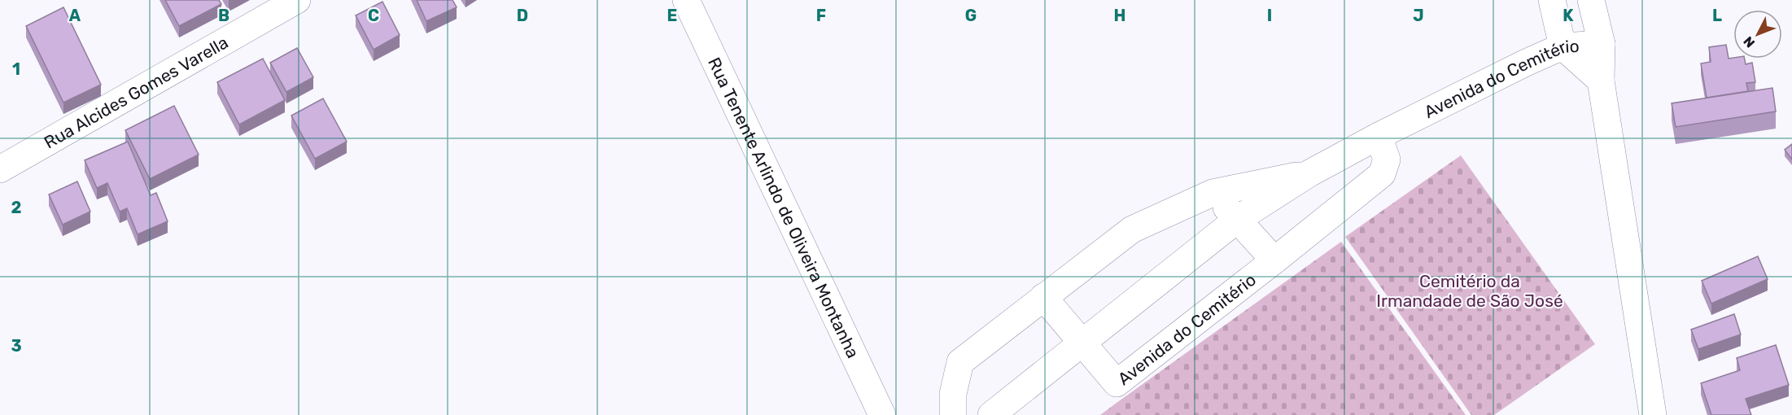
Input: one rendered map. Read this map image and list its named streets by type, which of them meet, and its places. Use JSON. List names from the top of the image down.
{
  "streets": {
    "street": ["Avenida do Cemitério", "Rua Alcides Gomes Varella", "Rua Tenente Arlindo de Oliveira Montanha"]
  },
  "parks": ["Cemitério da Irmandade de São José"],
  "north": "bottom left",
  "grid": {
    "columns": [
      "A",
      "B",
      "C",
      "D",
      "E",
      "F",
      "G",
      "H",
      "I",
      "J",
      "K",
      "L"
    ],
    "rows": ["1", "2", "3"]
  }
}
